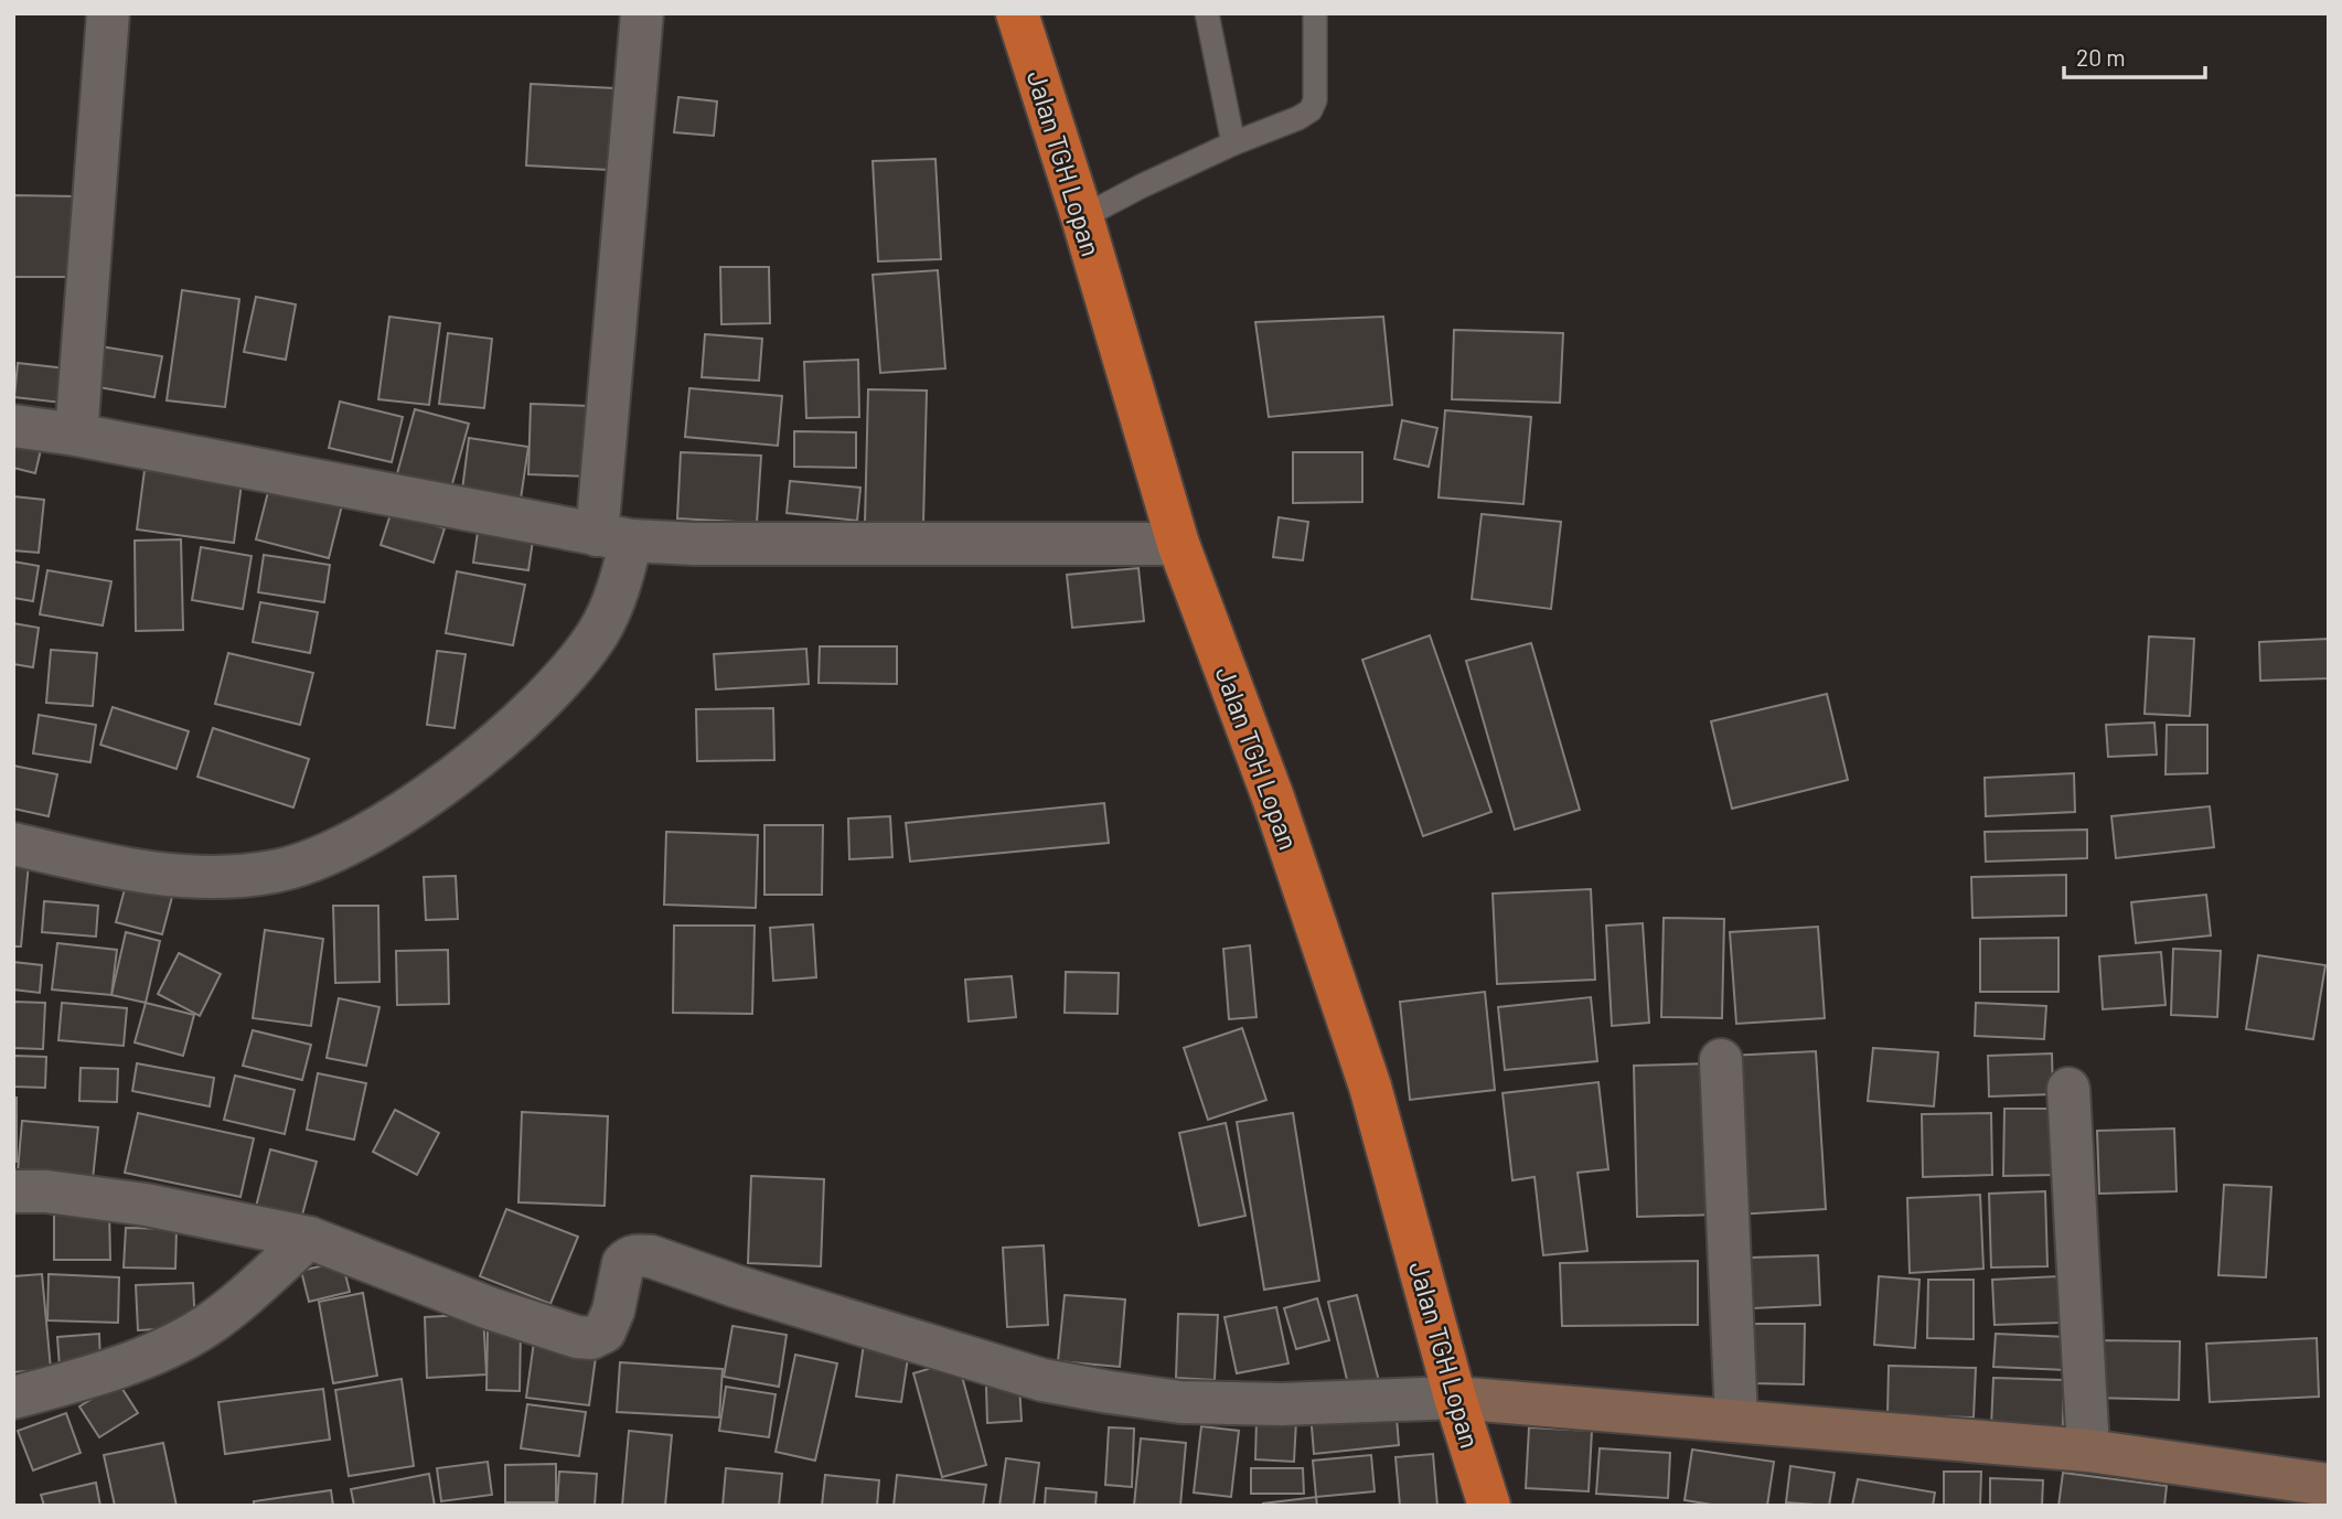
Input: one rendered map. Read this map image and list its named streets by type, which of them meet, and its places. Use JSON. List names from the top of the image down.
{
  "streets": {
    "highway": ["Jalan TGH Lopan"]
  },
  "scale_bar": "20 m"
}
